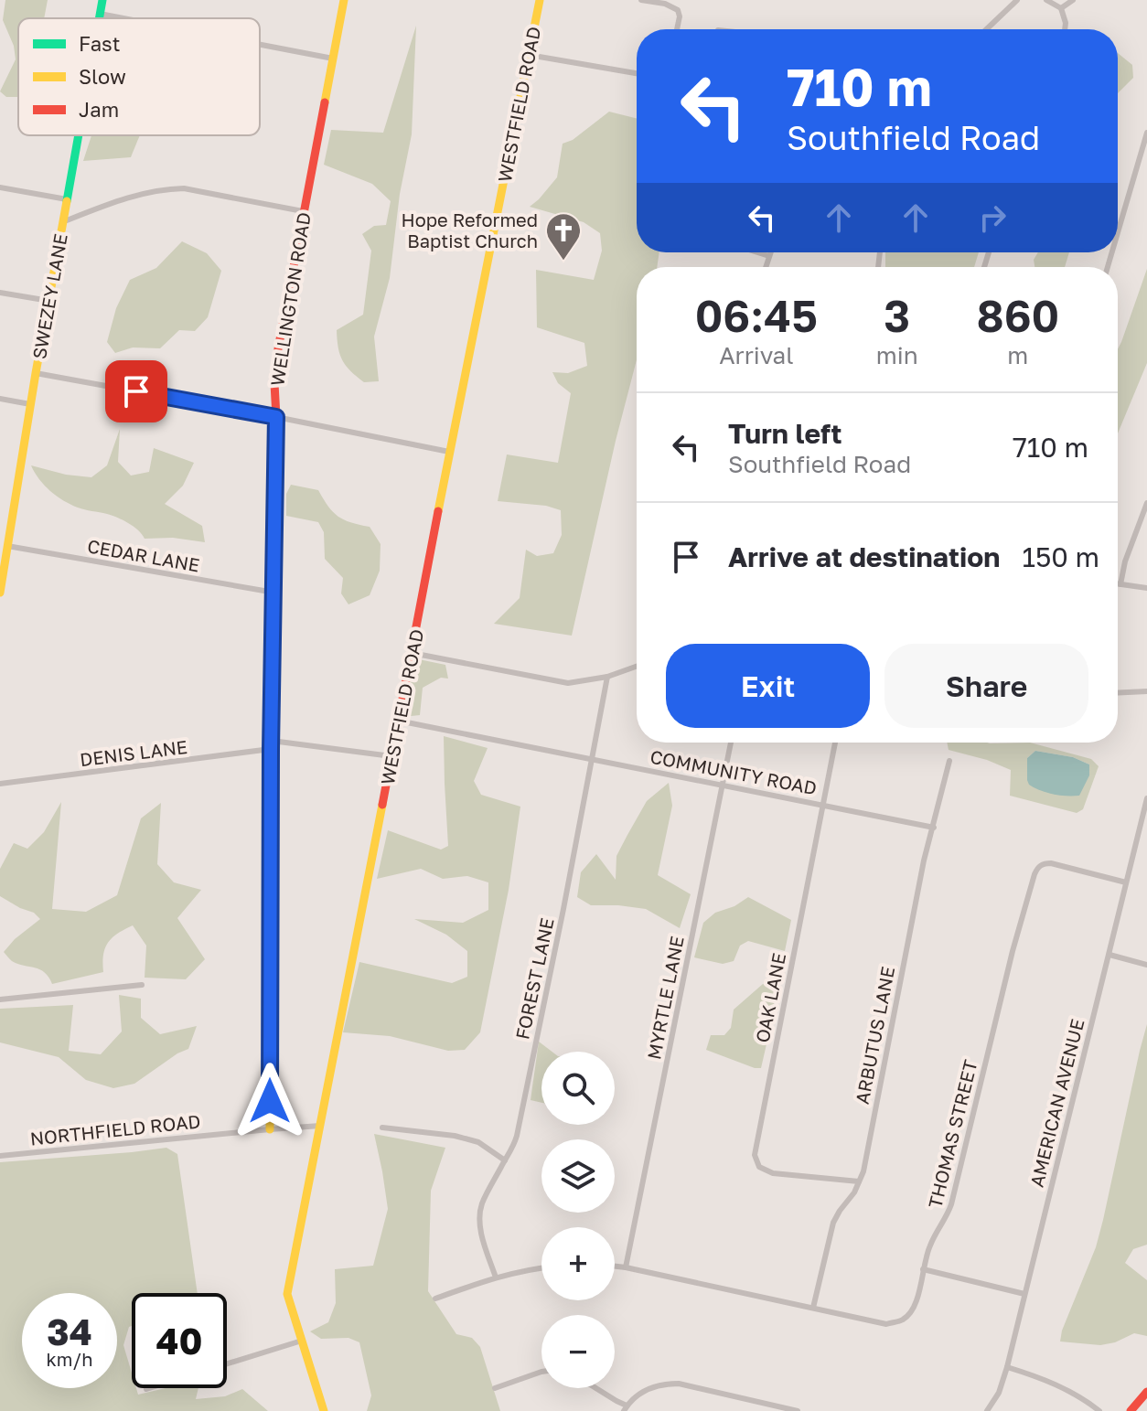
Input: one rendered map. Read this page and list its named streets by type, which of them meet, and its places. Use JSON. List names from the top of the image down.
{
  "streets": {
    "street": [
      "WESTFIELD ROAD",
      "SWEZEY LANE",
      "WELLINGTON ROAD",
      "CEDAR LANE",
      "DENIS LANE",
      "COMMUNITY ROAD",
      "FOREST LANE",
      "MYRTLE LANE",
      "OAK LANE",
      "ARBUTUS LANE",
      "AMERICAN AVENUE",
      "NORTHFIELD ROAD",
      "THOMAS STREET"
    ]
  },
  "crossings": [
    ["WESTFIELD ROAD", "DENIS LANE"],
    ["WESTFIELD ROAD", "COMMUNITY ROAD"],
    ["WESTFIELD ROAD", "NORTHFIELD ROAD"],
    ["SWEZEY LANE", "CEDAR LANE"],
    ["WELLINGTON ROAD", "CEDAR LANE"],
    ["WELLINGTON ROAD", "DENIS LANE"],
    ["WELLINGTON ROAD", "NORTHFIELD ROAD"],
    ["COMMUNITY ROAD", "FOREST LANE"],
    ["COMMUNITY ROAD", "MYRTLE LANE"],
    ["COMMUNITY ROAD", "OAK LANE"],
    ["COMMUNITY ROAD", "ARBUTUS LANE"],
    ["MYRTLE LANE", "THOMAS STREET"],
    ["OAK LANE", "ARBUTUS LANE"],
    ["ARBUTUS LANE", "THOMAS STREET"],
    ["AMERICAN AVENUE", "THOMAS STREET"]
  ],
  "places": {
    "church": ["Hope Reformed Baptist Church"]
  },
  "legend": ["Fast", "Slow", "Jam"],
  "page": {
    "turn": ["710 m", "Southfield Road"],
    "eta": [
      "06:45",
      "Arrival",
      "3",
      "min",
      "860",
      "m"
    ],
    "list": [
      {
        "name": "Turn left",
        "note": "Southfield Road",
        "value": "710 m"
      },
      {
        "name": "Arrive at destination",
        "value": "150 m"
      }
    ],
    "buttons": ["Exit", "Share"],
    "map_buttons": ["+", "−"],
    "speed": "34 km/h",
    "limit": "40"
  }
}
